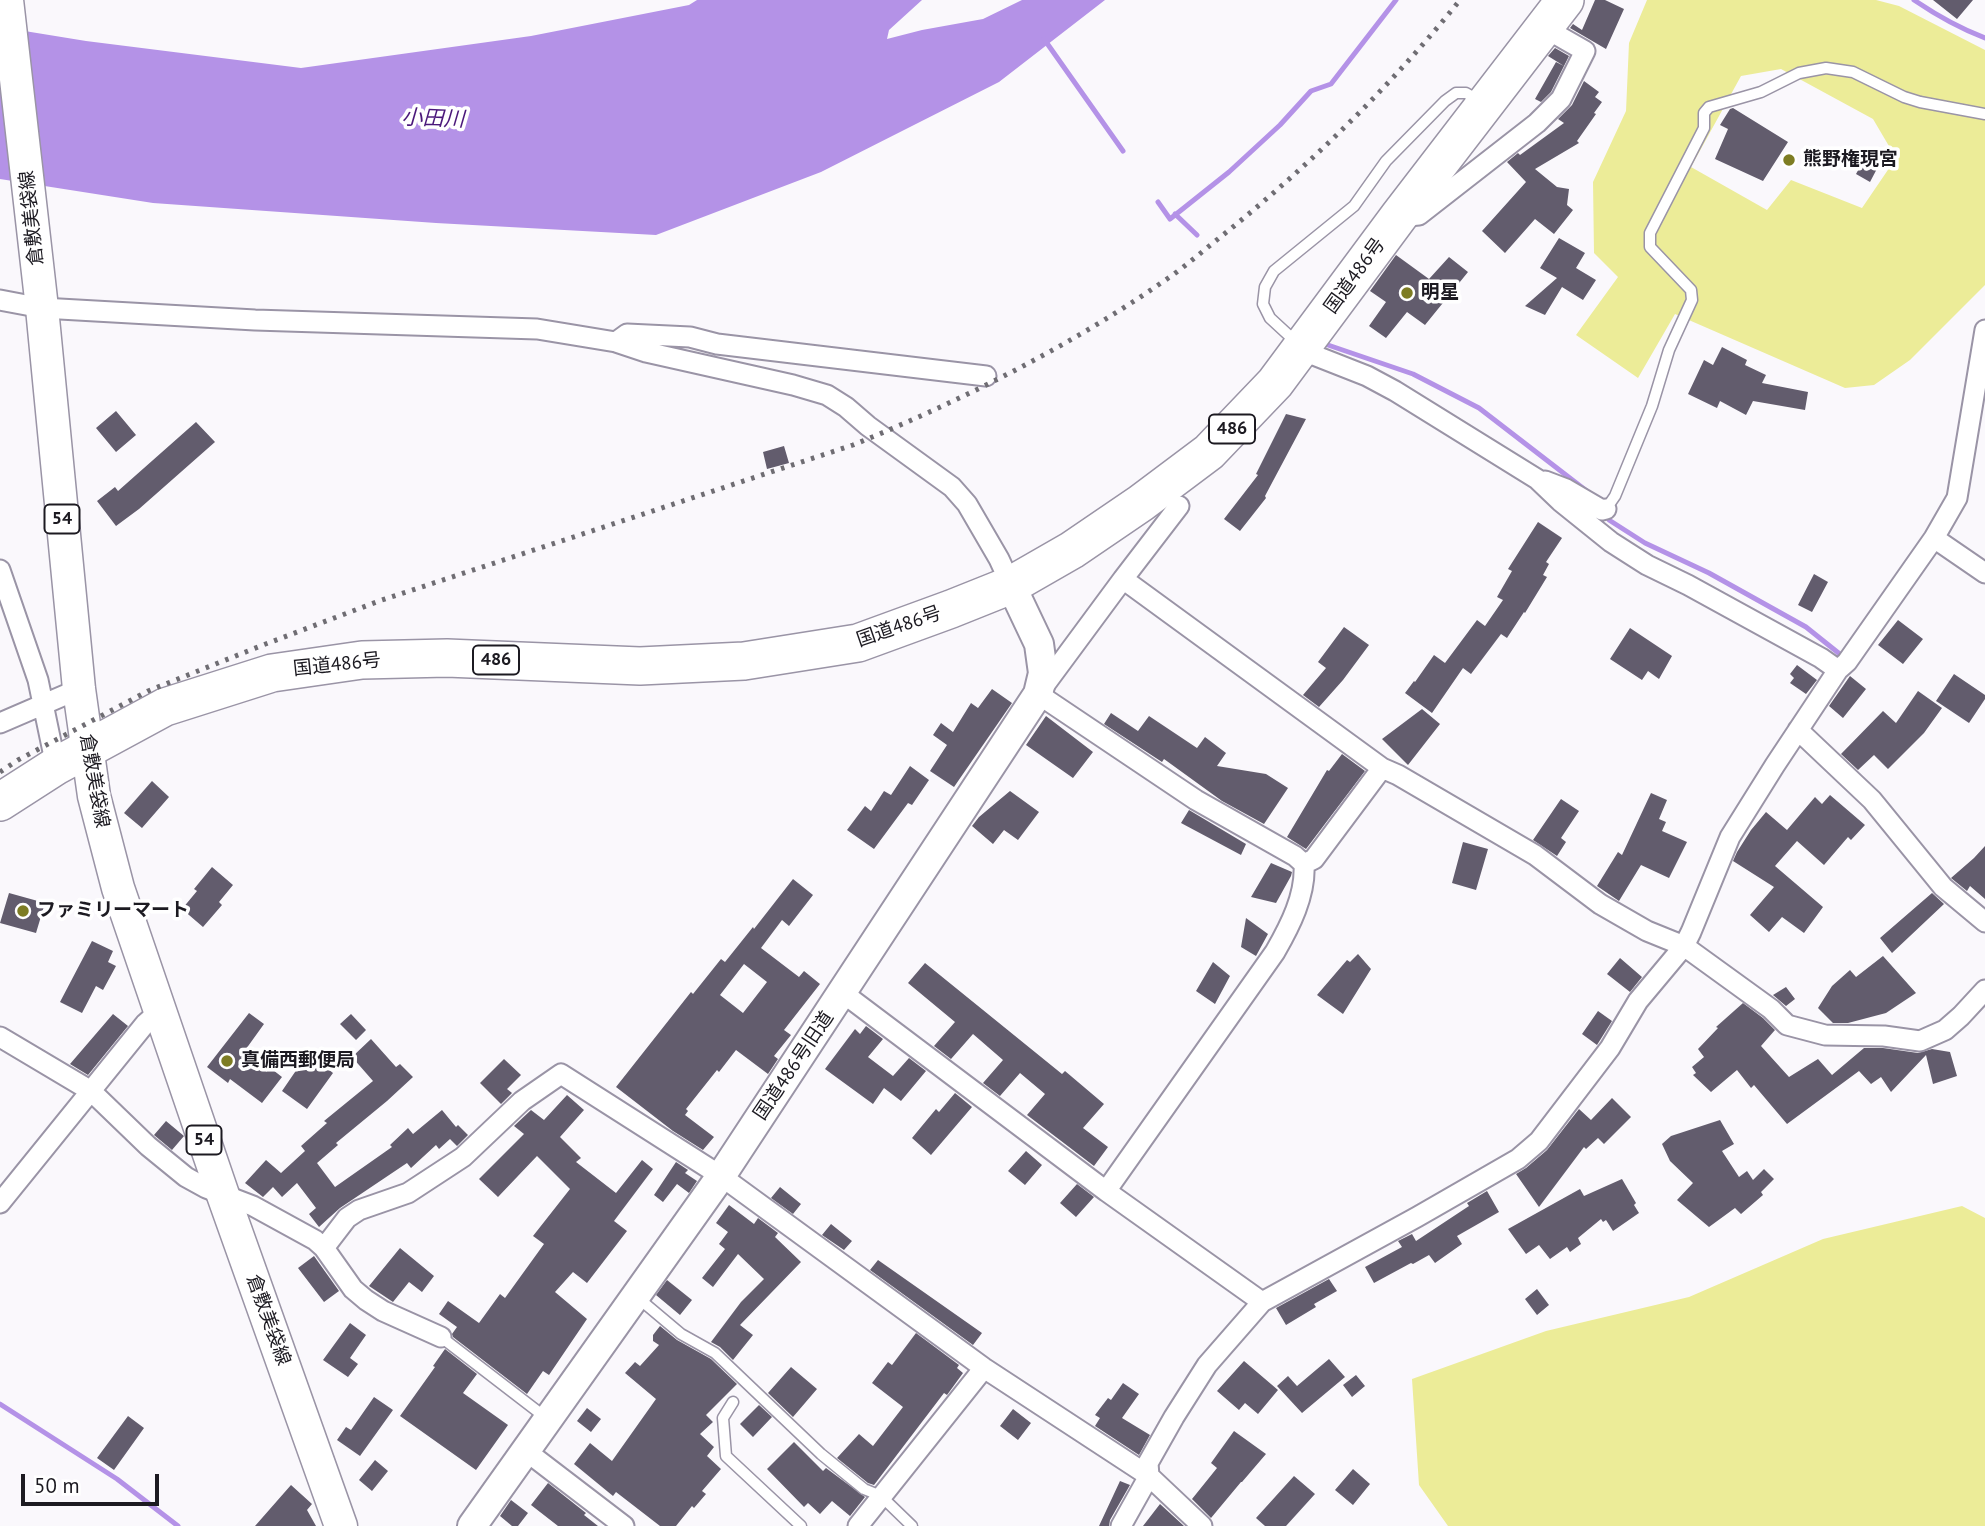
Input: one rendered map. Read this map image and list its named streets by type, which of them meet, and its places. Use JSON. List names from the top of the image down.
{
  "streets": {
    "highway": ["国道486号", "486"],
    "main road": ["倉敷美袋線", "54"],
    "street": ["国道486号旧道"]
  },
  "crossings": [
    ["倉敷美袋線", "国道486号"],
    ["国道486号", "国道486号旧道"]
  ],
  "water": ["小田川"],
  "places": [
    "熊野権現宮",
    "明星",
    "ファミリーマート",
    "真備西郵便局"
  ],
  "scale_bar": "50 m"
}
